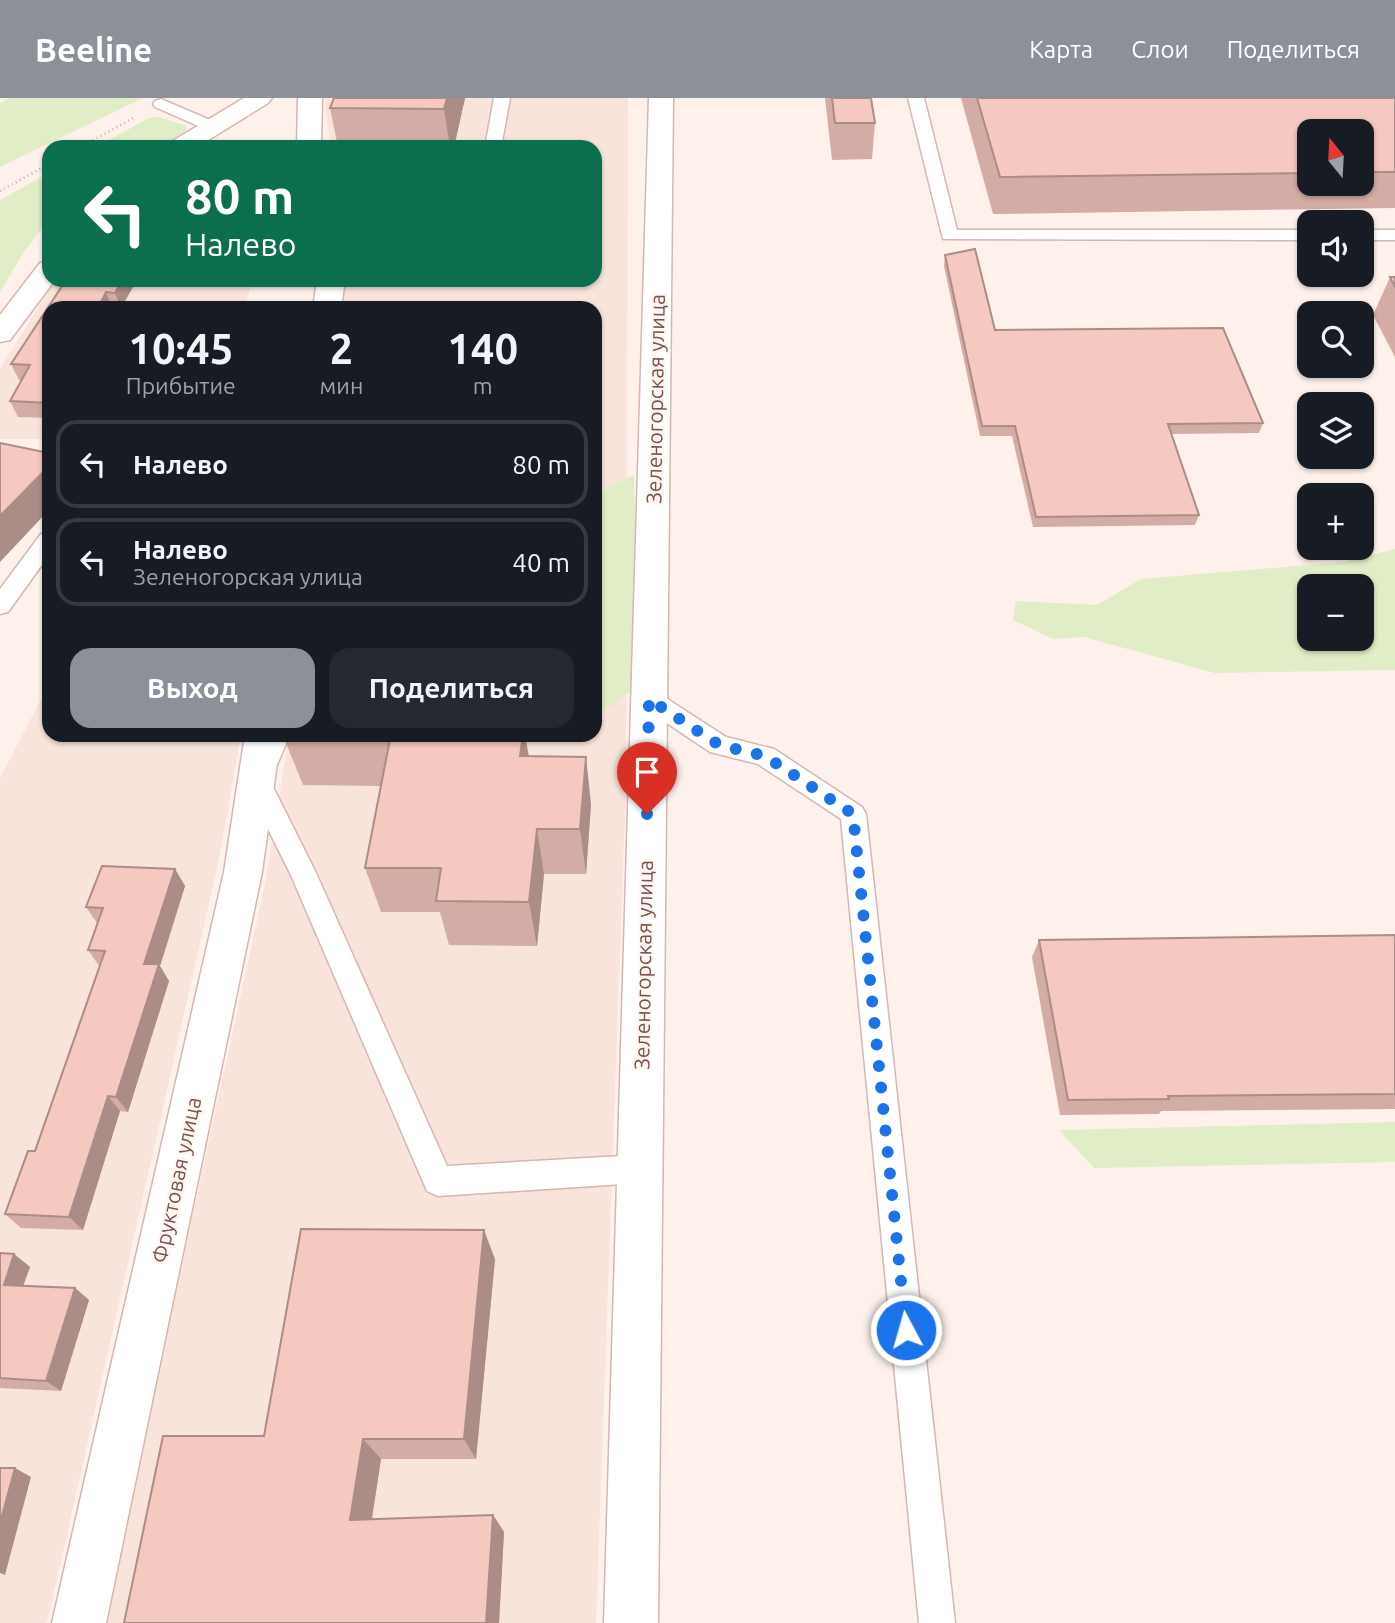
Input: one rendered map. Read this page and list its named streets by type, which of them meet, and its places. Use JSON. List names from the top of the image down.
{
  "streets": {
    "street": ["Зеленогорская улица", "Фруктовая улица"]
  },
  "north": "top",
  "page": {
    "header": "Beeline",
    "nav": ["Карта", "Слои", "Поделиться"],
    "map_buttons": ["+", "−"],
    "turn": ["80 m", "Налево"],
    "eta": [
      "10:45",
      "Прибытие",
      "2",
      "мин",
      "140",
      "m"
    ],
    "list": [
      {
        "name": "Налево",
        "value": "80 m"
      },
      {
        "name": "Налево",
        "note": "Зеленогорская улица",
        "value": "40 m"
      }
    ],
    "buttons": ["Выход", "Поделиться"]
  }
}
